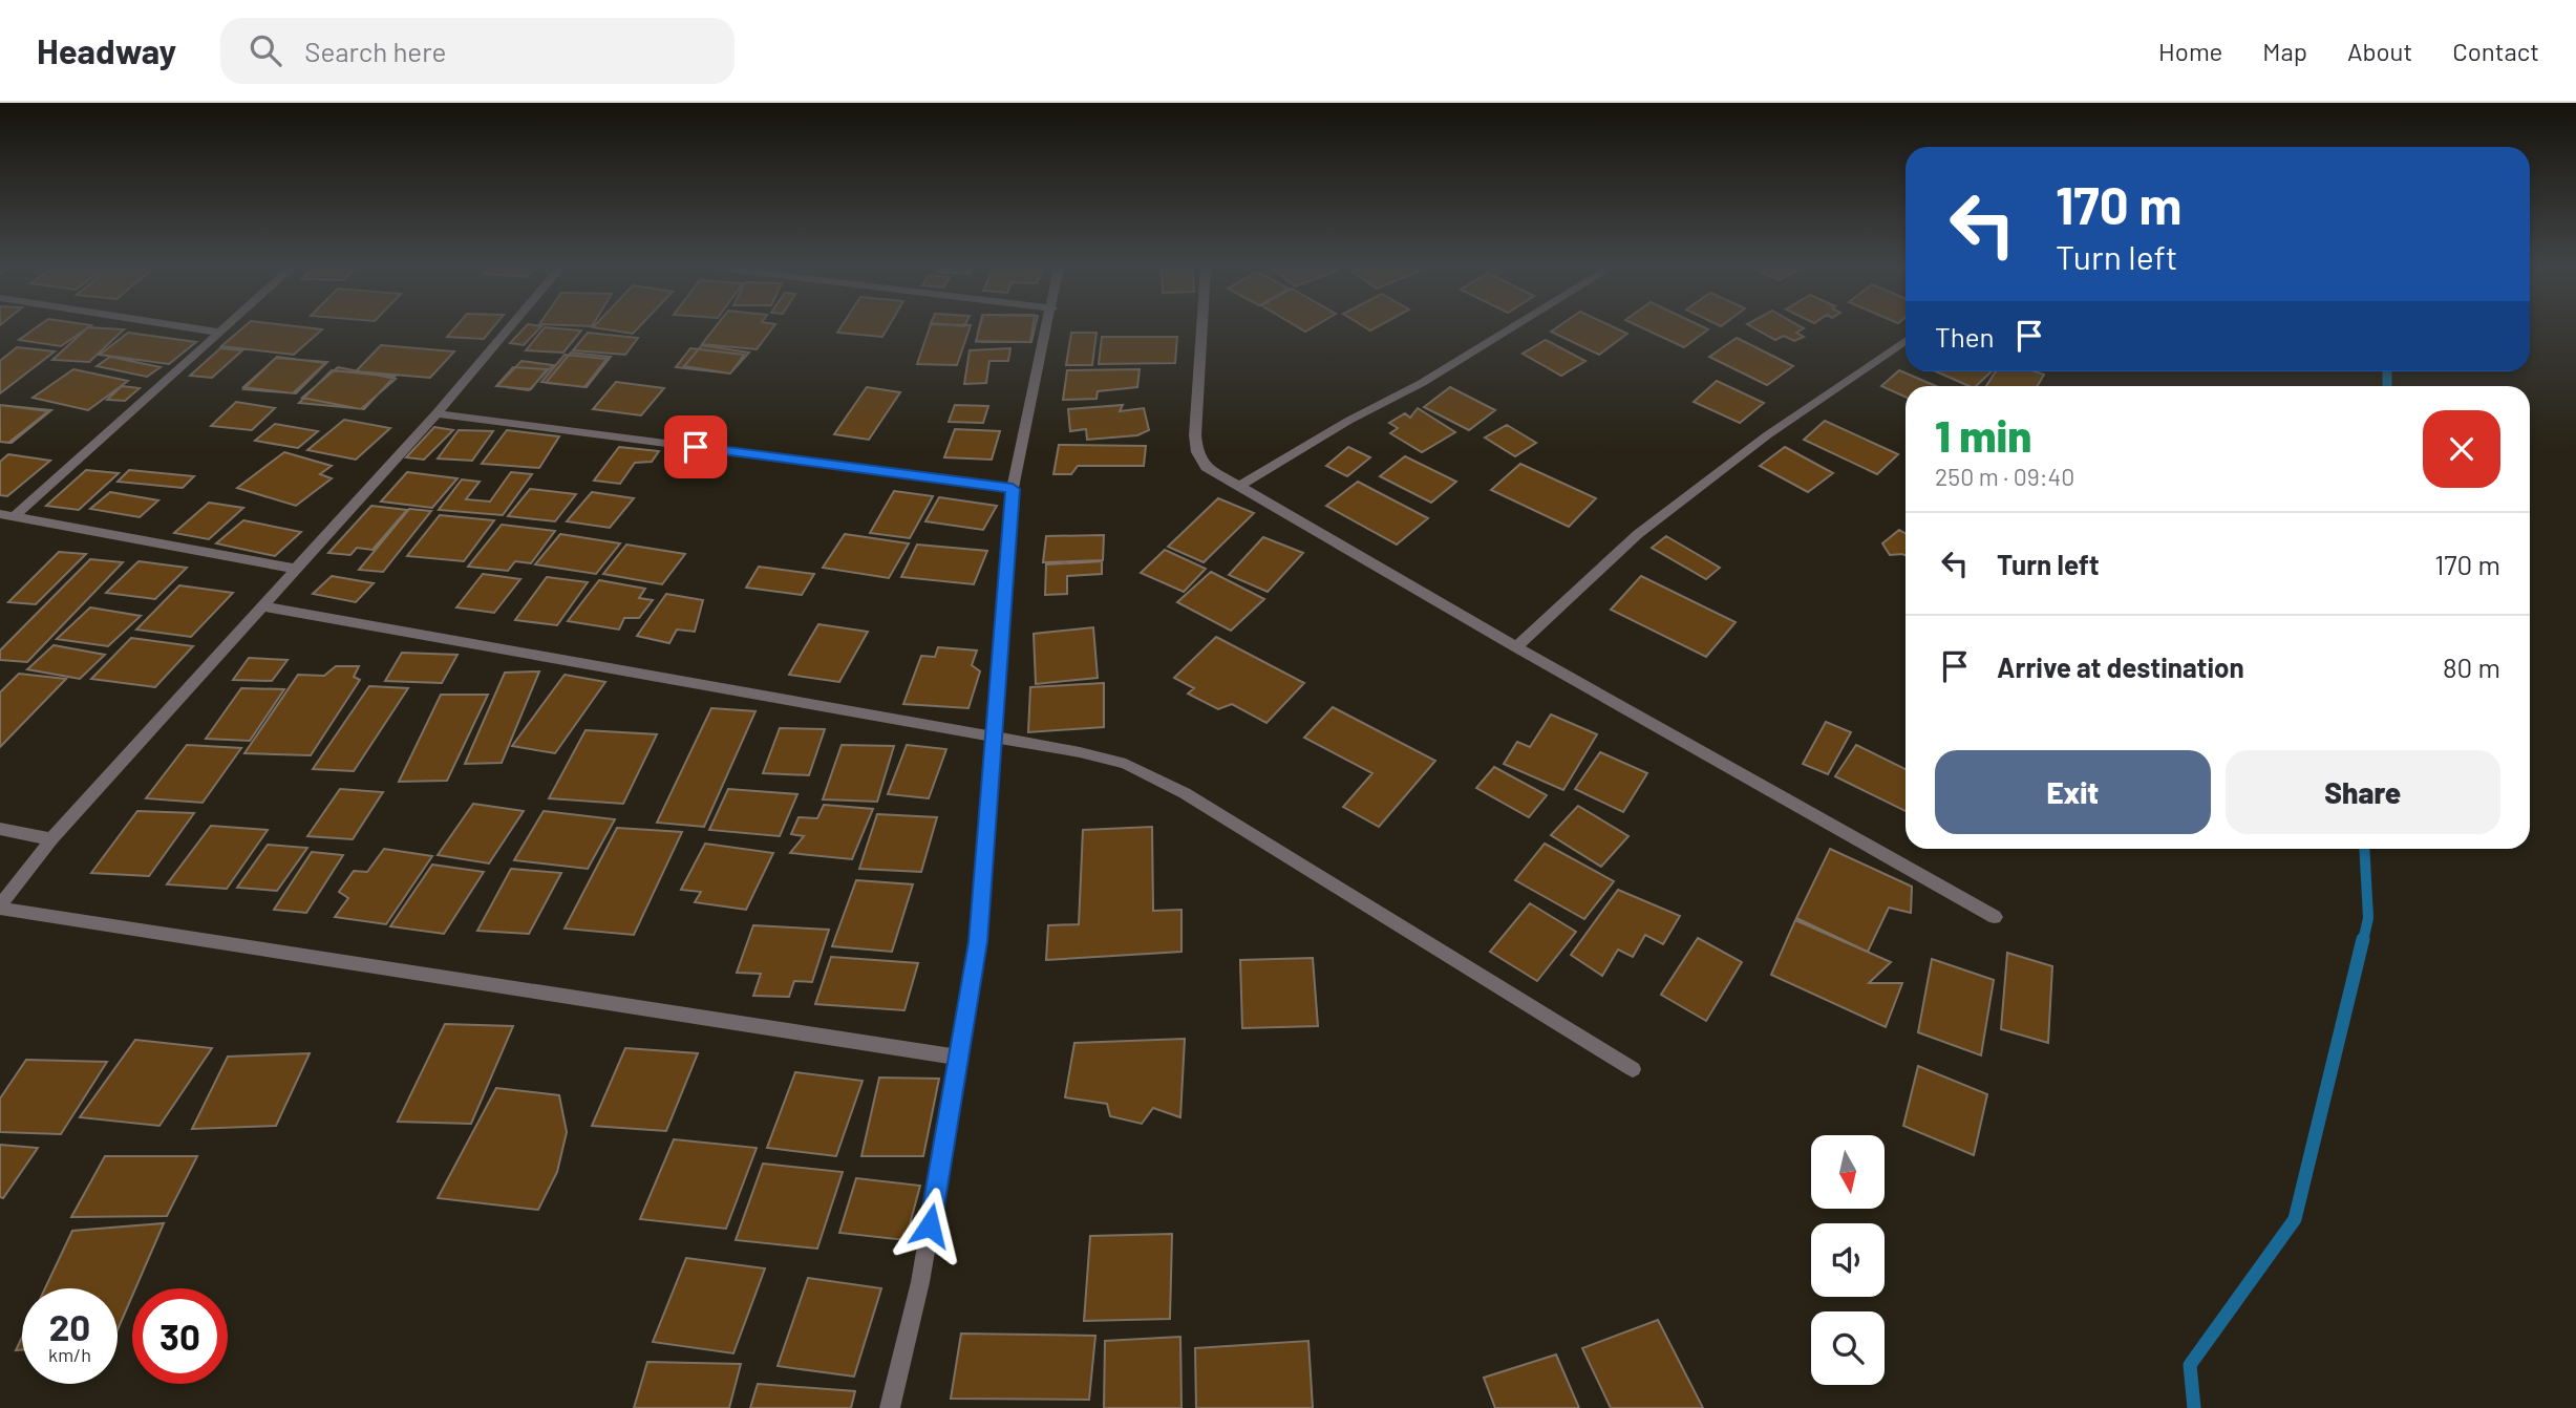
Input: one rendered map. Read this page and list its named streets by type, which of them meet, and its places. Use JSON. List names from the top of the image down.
{
  "north": "bottom",
  "page": {
    "header": "Headway",
    "search": "Search here",
    "nav": [
      "Home",
      "Map",
      "About",
      "Contact"
    ],
    "turn": ["170 m", "Turn left"],
    "then": "Then",
    "heading": ["1 min", "250 m · 09:40"],
    "list": [
      {
        "name": "Turn left",
        "value": "170 m"
      },
      {
        "name": "Arrive at destination",
        "value": "80 m"
      }
    ],
    "buttons": ["Exit", "Share"],
    "speed": "20 km/h",
    "limit": "30"
  }
}
